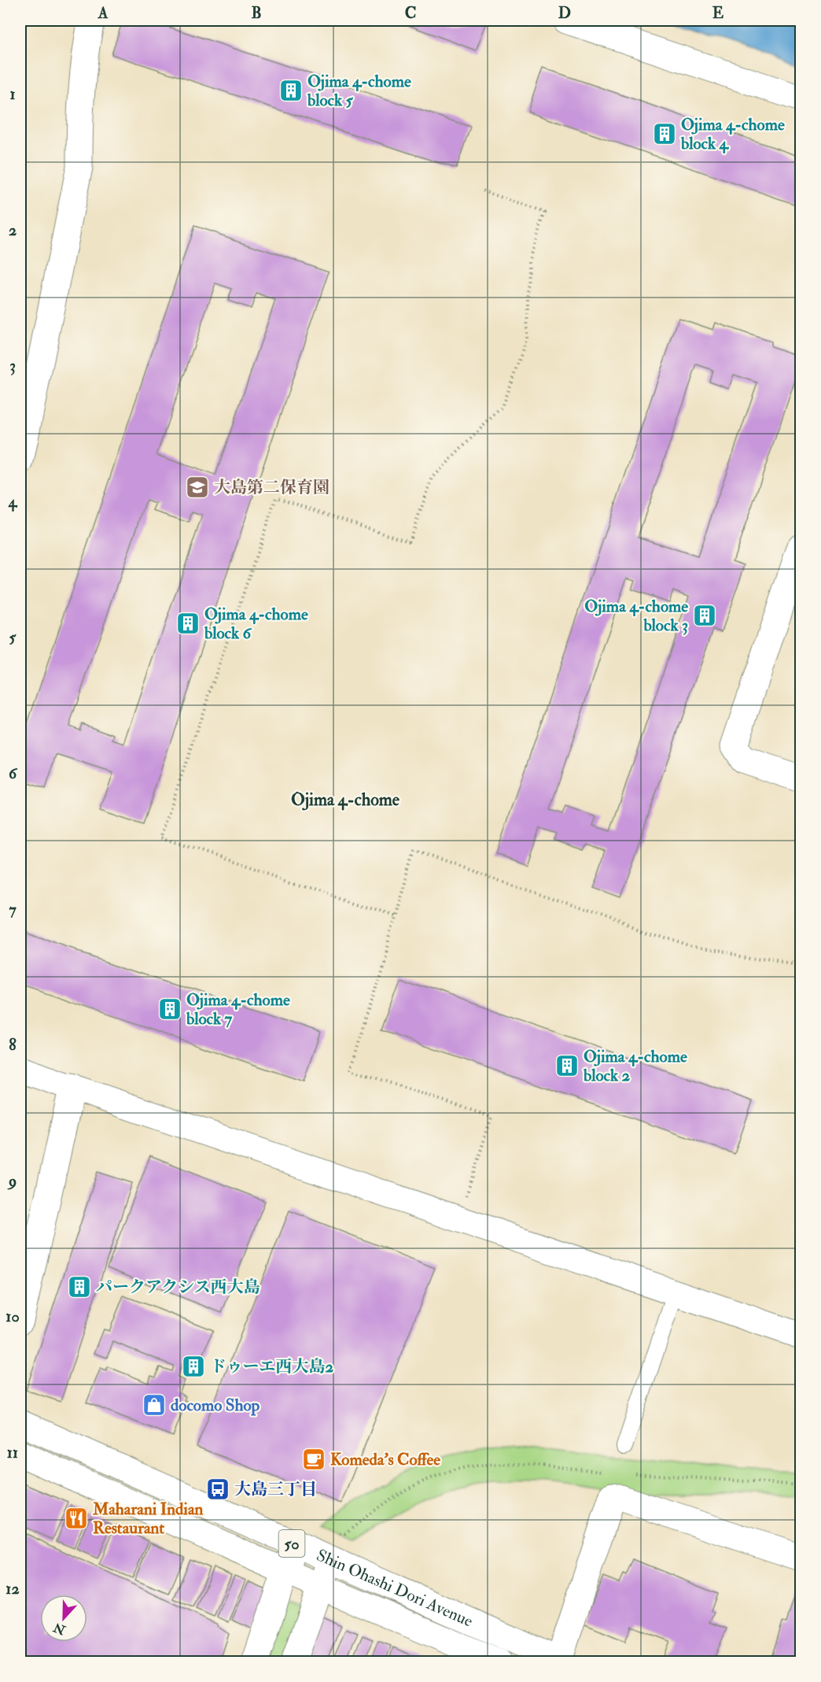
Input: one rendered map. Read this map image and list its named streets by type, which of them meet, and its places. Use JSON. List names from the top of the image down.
{
  "streets": {
    "street": ["50", "Shin Ohashi Dori Avenue"]
  },
  "districts": ["Ojima 4-chome"],
  "places": {
    "building": [
      "Ojima 4-chome block 5",
      "Ojima 4-chome block 4",
      "Ojima 4-chome block 3",
      "Ojima 4-chome block 6",
      "Ojima 4-chome block 7",
      "Ojima 4-chome block 2",
      "パークアクシス西大島",
      "ドゥーエ西大島2"
    ],
    "school or university": ["大島第二保育園"],
    "shop": ["docomo Shop"],
    "cafe": ["Komeda's Coffee"],
    "bus stop": ["大島三丁目"],
    "restaurant": ["Maharani Indian Restaurant"]
  },
  "north": "bottom",
  "grid": {
    "columns": [
      "A",
      "B",
      "C",
      "D",
      "E"
    ],
    "rows": [
      "1",
      "2",
      "3",
      "4",
      "5",
      "6",
      "7",
      "8",
      "9",
      "10",
      "11",
      "12"
    ]
  }
}
